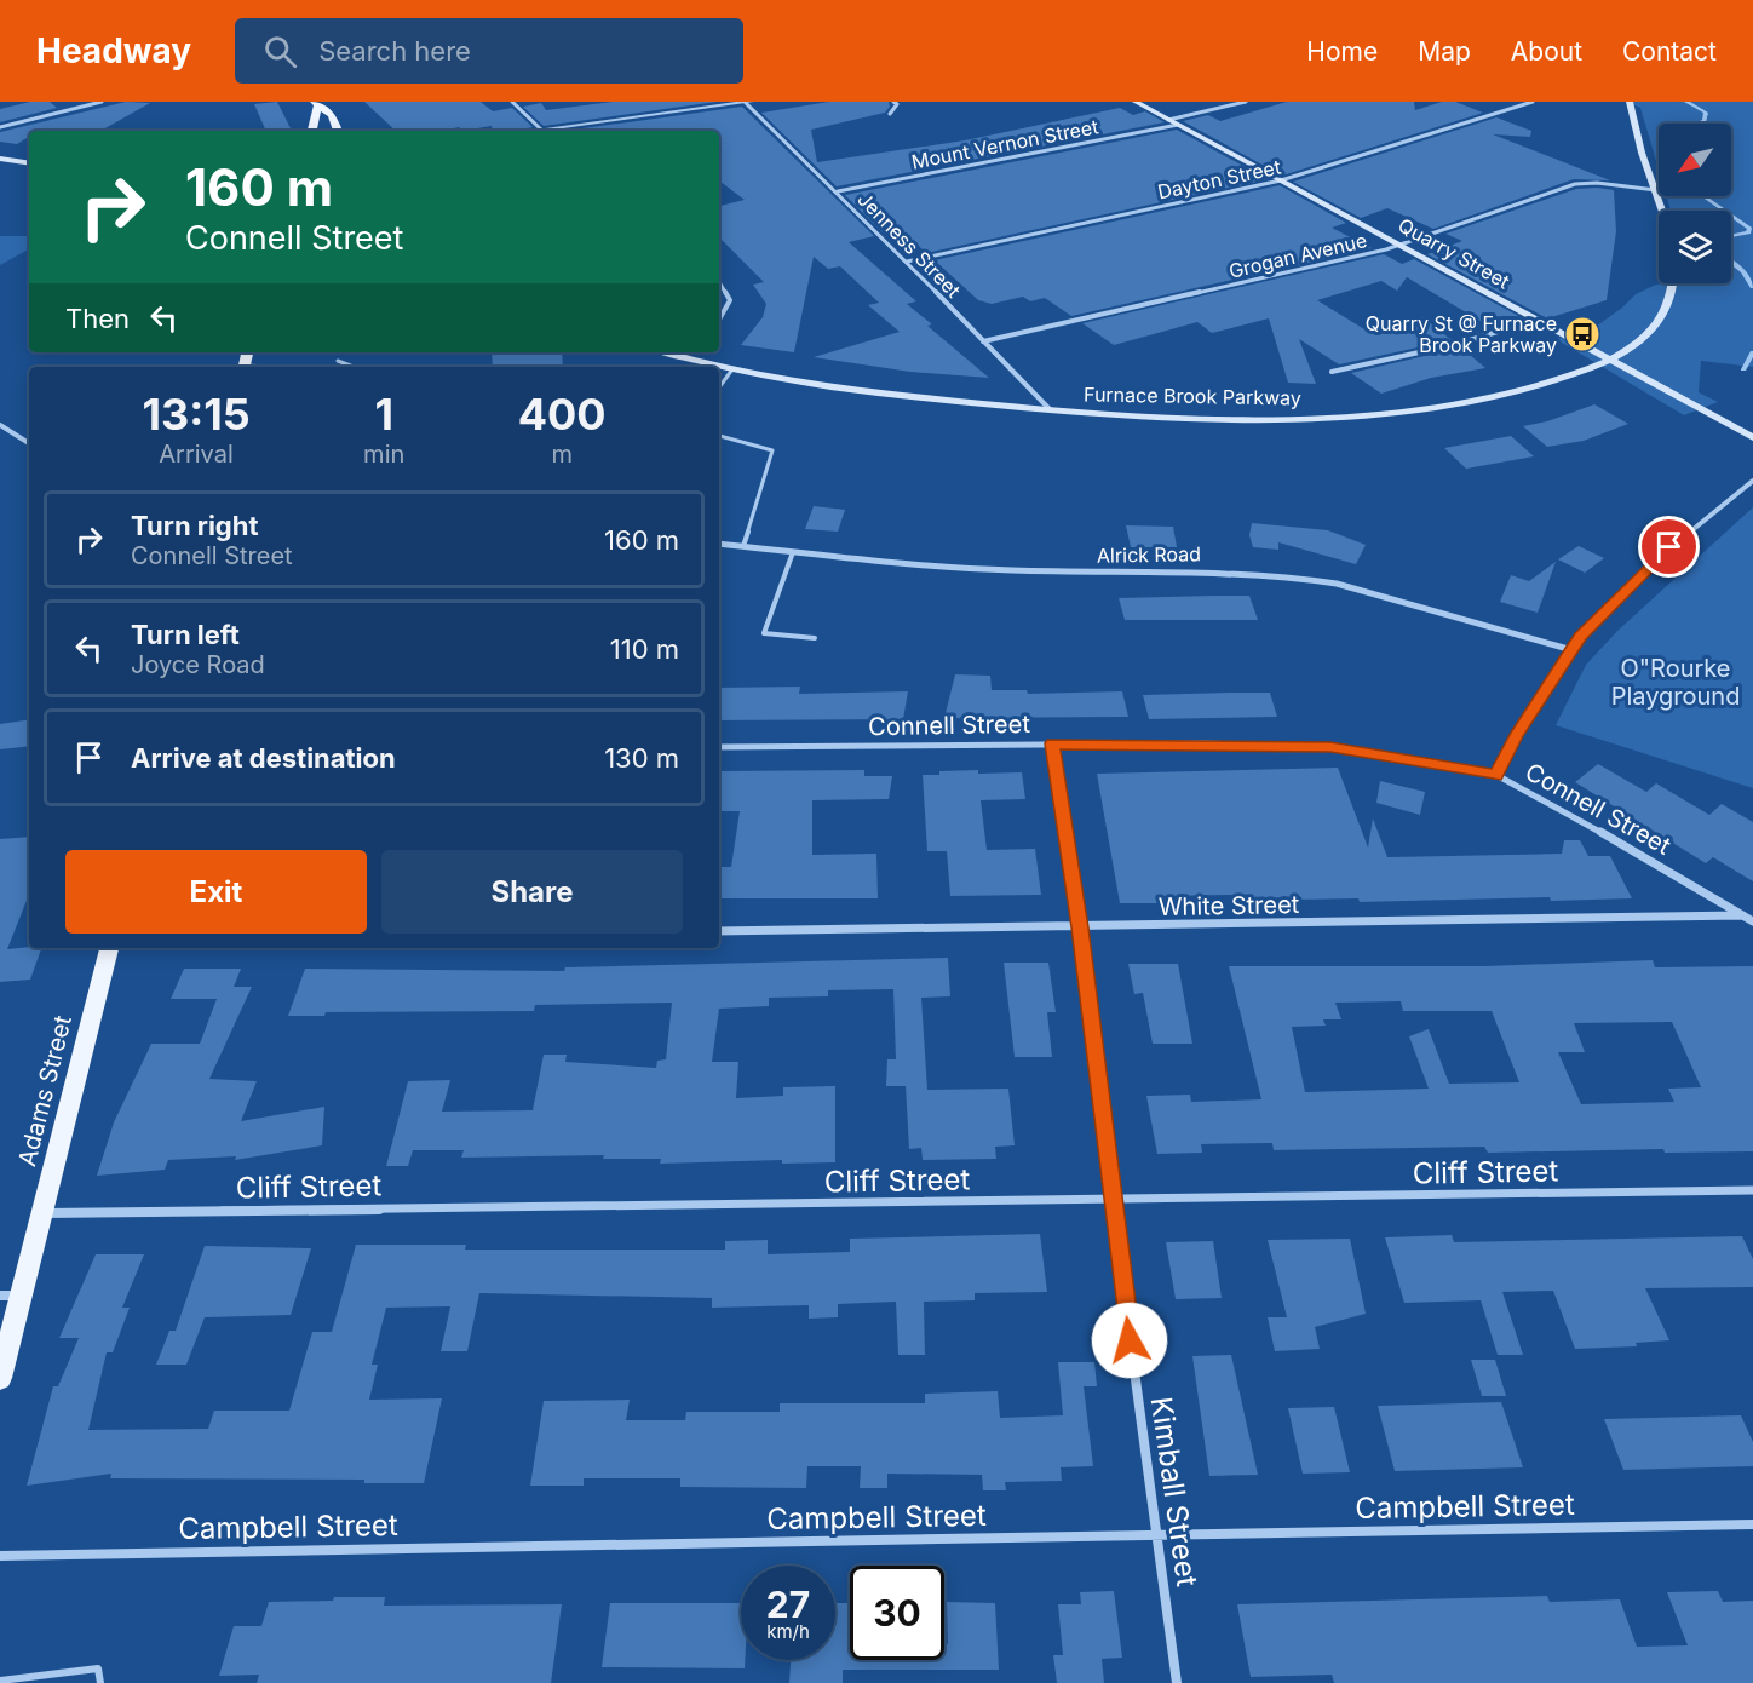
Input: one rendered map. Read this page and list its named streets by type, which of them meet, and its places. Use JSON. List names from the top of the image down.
{
  "streets": {
    "main road": ["Quarry Street", "Furnace Brook Parkway", "Adams Street"],
    "street": [
      "Mount Vernon Street",
      "Dayton Street",
      "Jenness Street",
      "Grogan Avenue",
      "Alrick Road",
      "Connell Street",
      "White Street",
      "Cliff Street",
      "Kimball Street",
      "Campbell Street"
    ]
  },
  "crossings": [
    ["Mount Vernon Street", "Jenness Street"],
    ["Mount Vernon Street", "Quarry Street"],
    ["Dayton Street", "Jenness Street"],
    ["Dayton Street", "Quarry Street"],
    ["Jenness Street", "Grogan Avenue"],
    ["Jenness Street", "Furnace Brook Parkway"],
    ["Quarry Street", "Grogan Avenue"],
    ["Quarry Street", "Furnace Brook Parkway"],
    ["Connell Street", "White Street"],
    ["Connell Street", "Kimball Street"],
    ["White Street", "Kimball Street"],
    ["Adams Street", "Cliff Street"],
    ["Cliff Street", "Kimball Street"],
    ["Kimball Street", "Campbell Street"]
  ],
  "parks": ["O\"Rourke Playground"],
  "places": {
    "bus stop": ["Quarry St @ Furnace Brook Parkway"]
  },
  "north": "bottom left",
  "page": {
    "header": "Headway",
    "search": "Search here",
    "nav": [
      "Home",
      "Map",
      "About",
      "Contact"
    ],
    "turn": ["160 m", "Connell Street"],
    "then": "Then",
    "eta": [
      "13:15",
      "Arrival",
      "1",
      "min",
      "400",
      "m"
    ],
    "list": [
      {
        "name": "Turn right",
        "note": "Connell Street",
        "value": "160 m"
      },
      {
        "name": "Turn left",
        "note": "Joyce Road",
        "value": "110 m"
      },
      {
        "name": "Arrive at destination",
        "value": "130 m"
      }
    ],
    "buttons": ["Exit", "Share"],
    "speed": "27 km/h",
    "limit": "30"
  }
}
